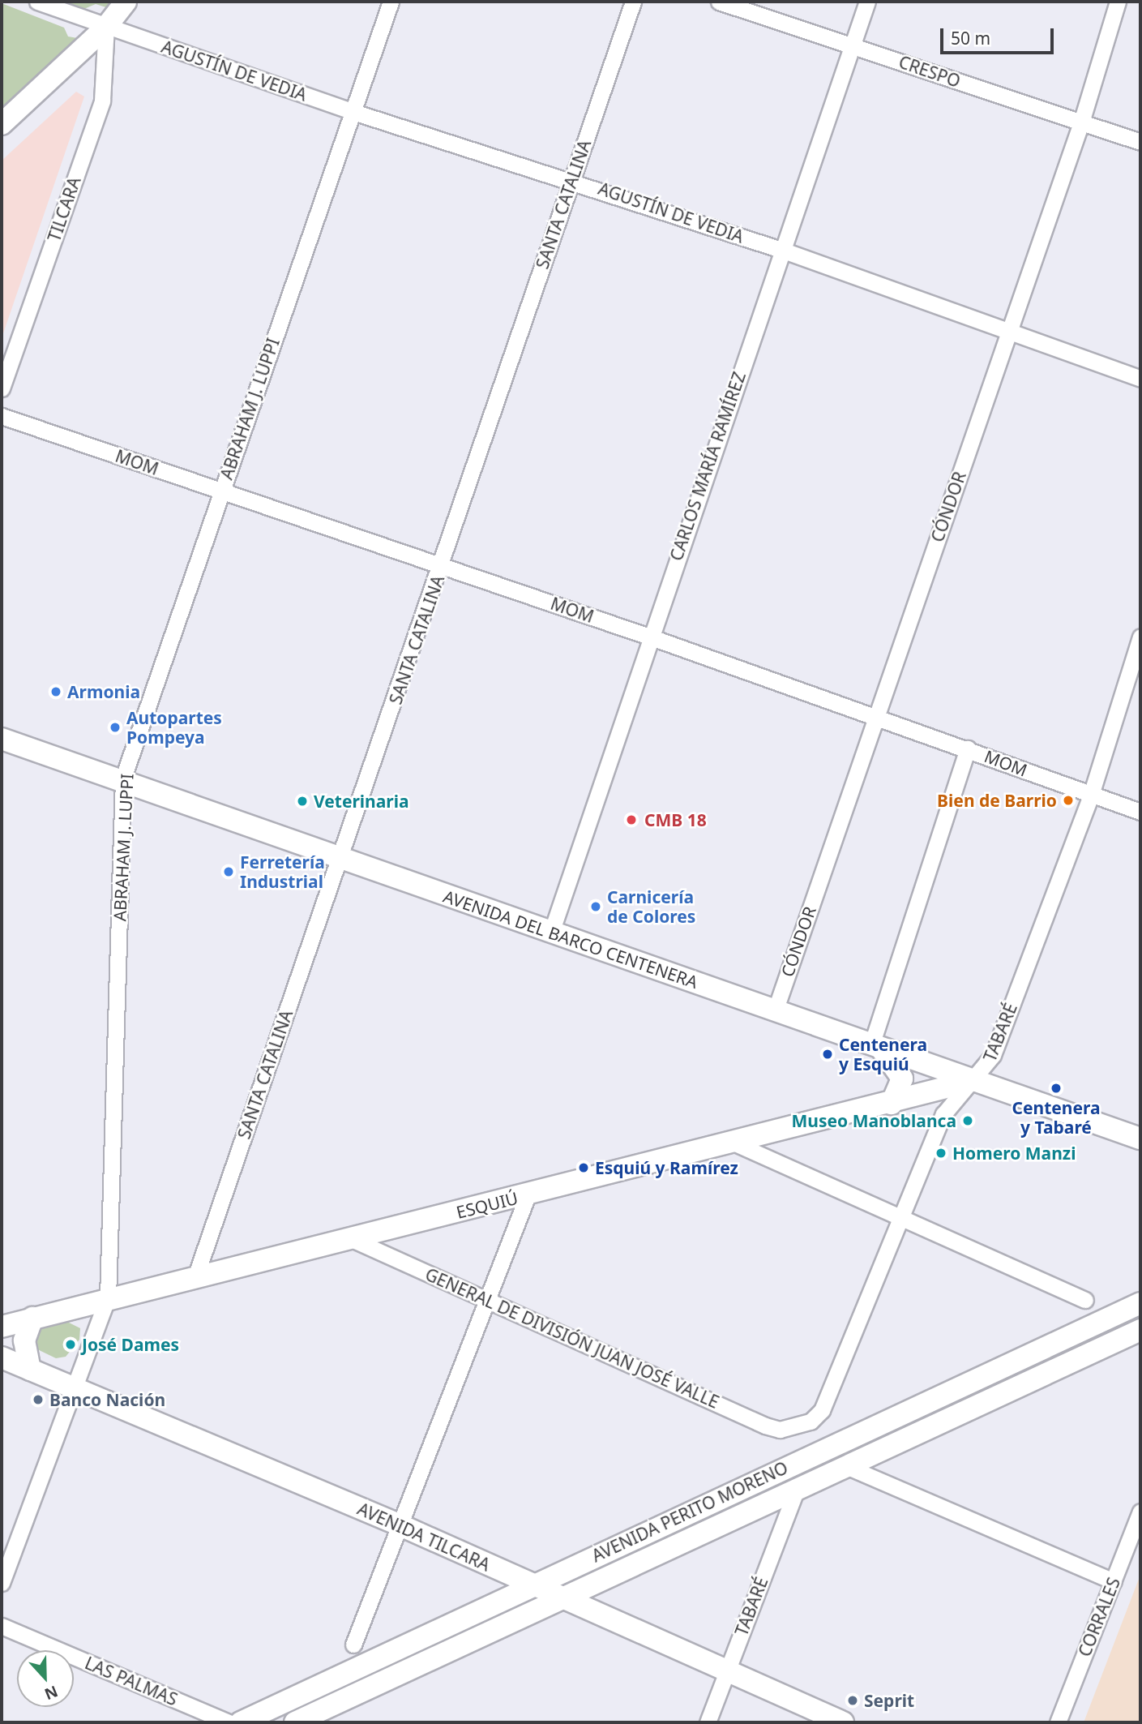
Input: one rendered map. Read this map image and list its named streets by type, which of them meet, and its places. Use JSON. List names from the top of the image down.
{
  "streets": {
    "main road": [
      "AVENIDA DEL BARCO CENTENERA",
      "ESQUIÚ",
      "AVENIDA PERITO MORENO",
      "AVENIDA TILCARA"
    ],
    "street": [
      "AGUSTÍN DE VEDIA",
      "CRESPO",
      "SANTA CATALINA",
      "TILCARA",
      "ABRAHAM J. LUPPI",
      "MOM",
      "CARLOS MARÍA RAMÍREZ",
      "CÓNDOR",
      "TABARÉ",
      "GENERAL DE DIVISIÓN JUAN JOSÉ VALLE",
      "CORRALES",
      "LAS PALMAS"
    ]
  },
  "crossings": [
    ["AGUSTÍN DE VEDIA", "SANTA CATALINA"],
    ["AGUSTÍN DE VEDIA", "TILCARA"],
    ["AGUSTÍN DE VEDIA", "ABRAHAM J. LUPPI"],
    ["AGUSTÍN DE VEDIA", "CARLOS MARÍA RAMÍREZ"],
    ["AGUSTÍN DE VEDIA", "CÓNDOR"],
    ["CRESPO", "CARLOS MARÍA RAMÍREZ"],
    ["CRESPO", "CÓNDOR"],
    ["SANTA CATALINA", "MOM"],
    ["SANTA CATALINA", "AVENIDA DEL BARCO CENTENERA"],
    ["SANTA CATALINA", "ESQUIÚ"],
    ["ABRAHAM J. LUPPI", "MOM"],
    ["ABRAHAM J. LUPPI", "AVENIDA DEL BARCO CENTENERA"],
    ["ABRAHAM J. LUPPI", "ESQUIÚ"],
    ["ABRAHAM J. LUPPI", "AVENIDA TILCARA"],
    ["MOM", "CARLOS MARÍA RAMÍREZ"],
    ["MOM", "CÓNDOR"],
    ["MOM", "TABARÉ"],
    ["CARLOS MARÍA RAMÍREZ", "AVENIDA DEL BARCO CENTENERA"],
    ["CÓNDOR", "AVENIDA DEL BARCO CENTENERA"],
    ["AVENIDA DEL BARCO CENTENERA", "TABARÉ"],
    ["AVENIDA DEL BARCO CENTENERA", "ESQUIÚ"],
    ["TABARÉ", "ESQUIÚ"],
    ["TABARÉ", "GENERAL DE DIVISIÓN JUAN JOSÉ VALLE"],
    ["TABARÉ", "AVENIDA PERITO MORENO"],
    ["TABARÉ", "AVENIDA TILCARA"],
    ["ESQUIÚ", "GENERAL DE DIVISIÓN JUAN JOSÉ VALLE"],
    ["AVENIDA PERITO MORENO", "AVENIDA TILCARA"]
  ],
  "places": [
    "Armonia",
    "Autopartes Pompeya",
    "Bien de Barrio",
    "Veterinaria",
    "CMB 18",
    "Ferretería Industrial",
    "Carnicería de Colores",
    "Centenera y Esquiú",
    "Centenera y Tabaré",
    "Museo Manoblanca",
    "Homero Manzi",
    "Esquiú y Ramírez",
    "José Dames",
    "Banco Nación",
    "Seprit"
  ],
  "scale_bar": "50 m",
  "north": "bottom"
}
